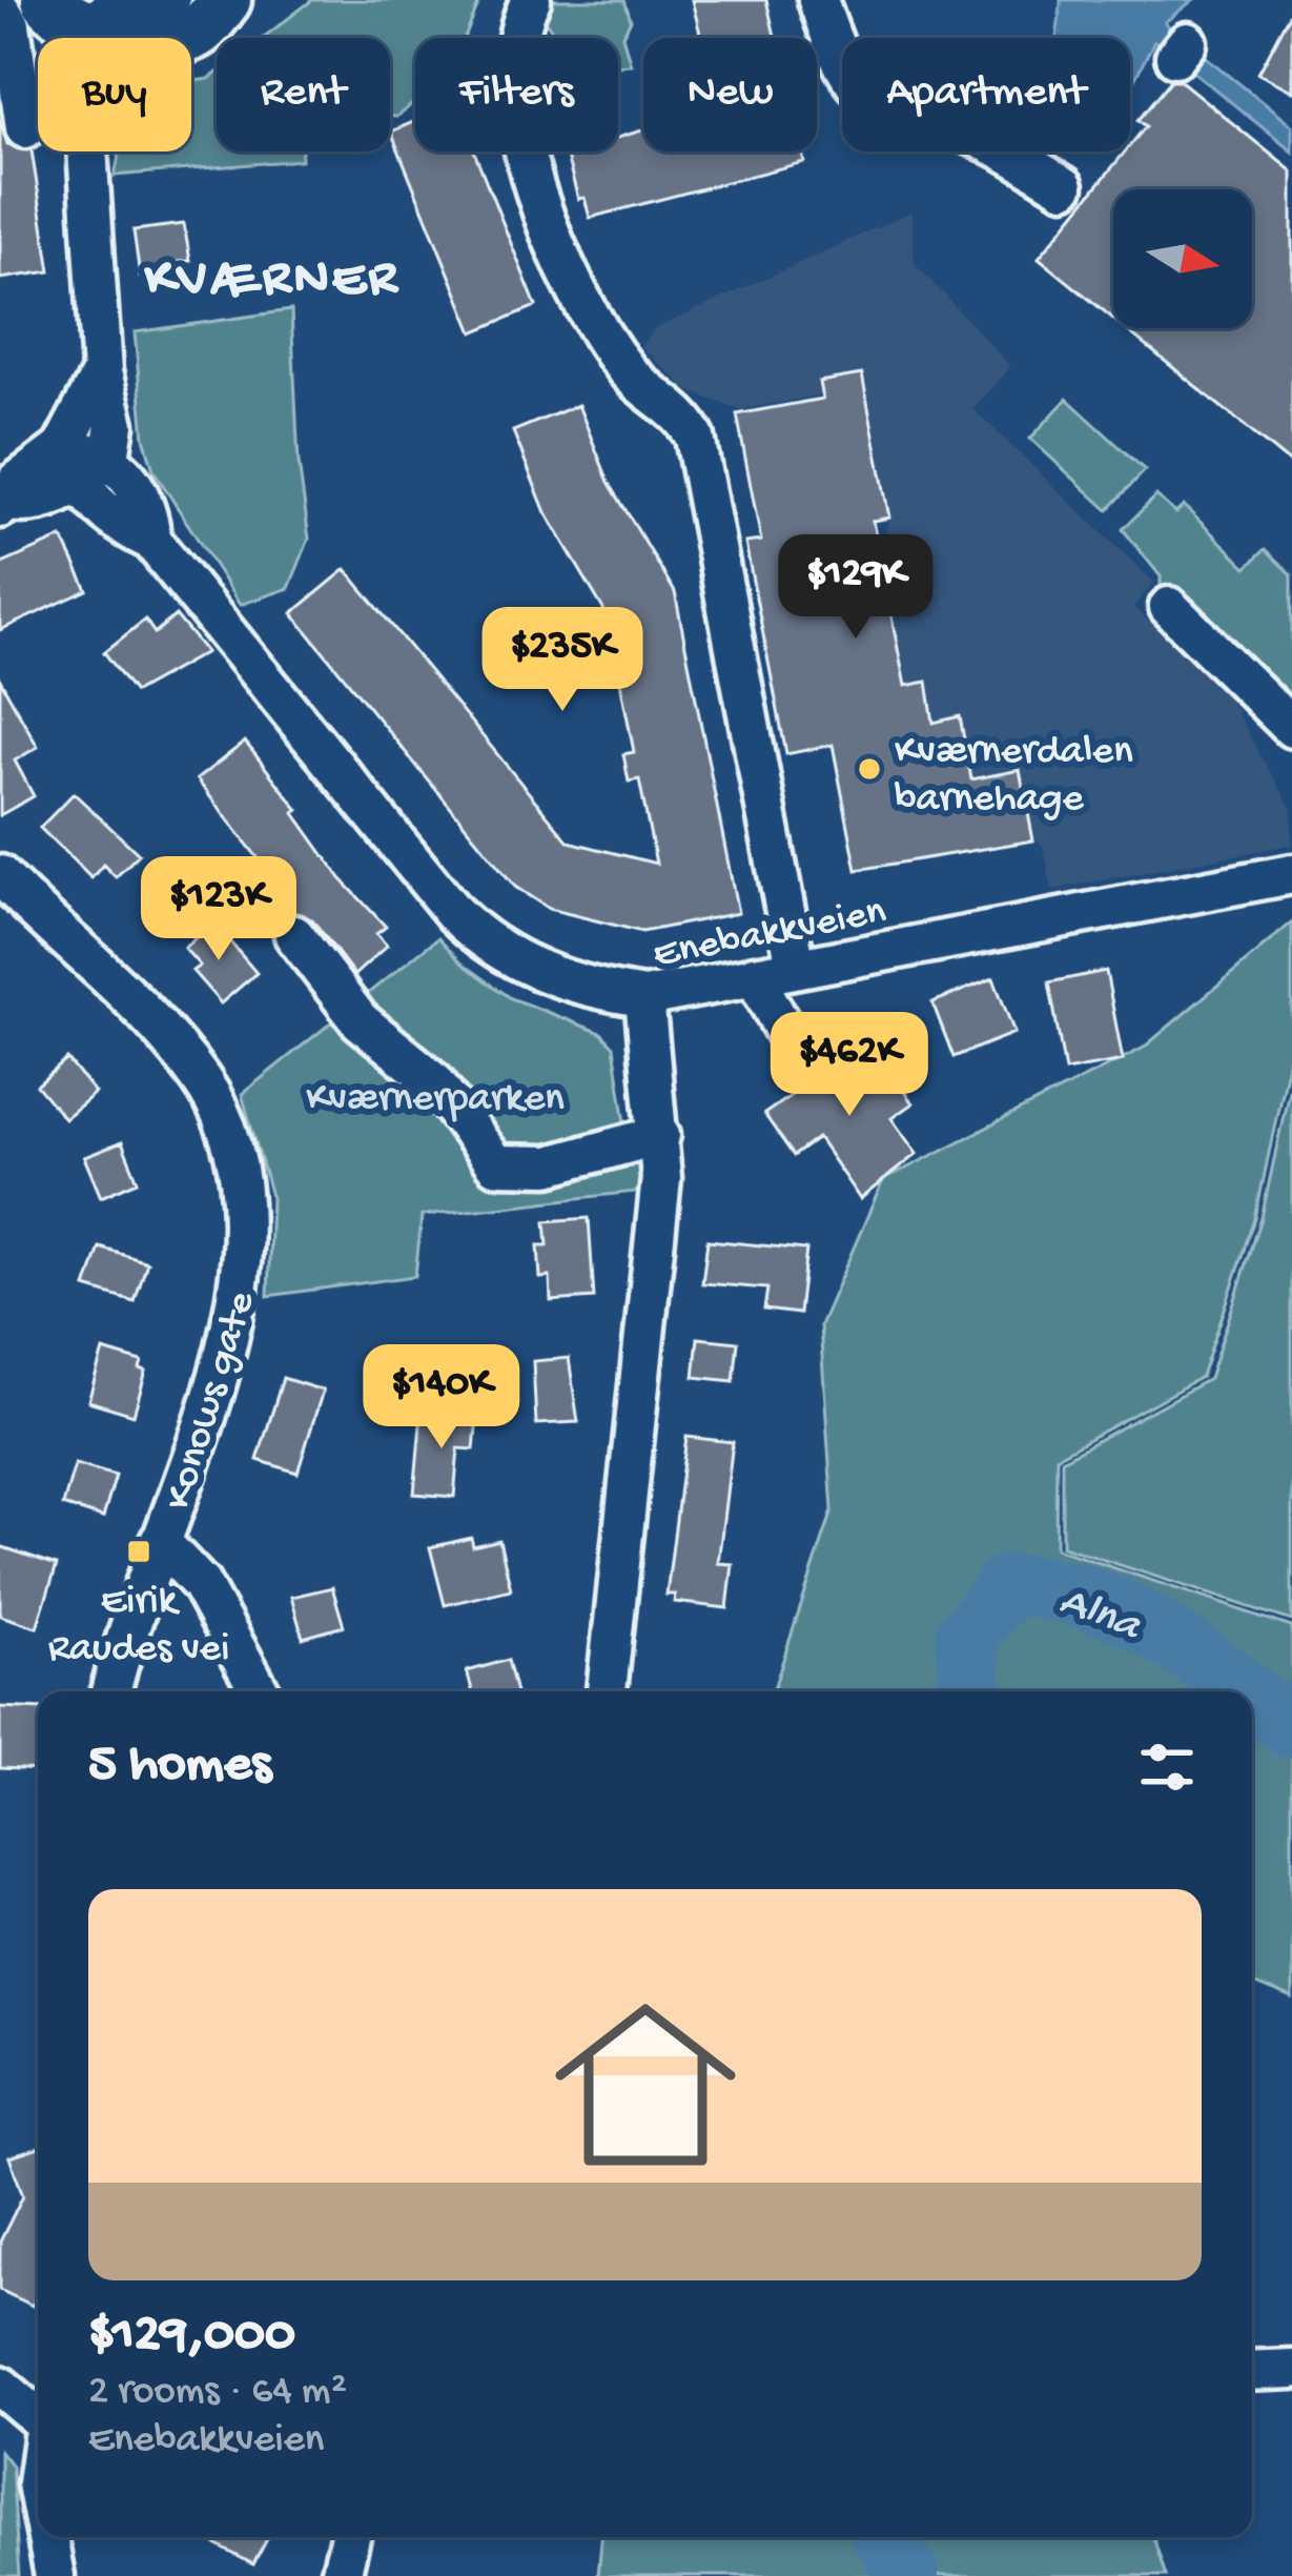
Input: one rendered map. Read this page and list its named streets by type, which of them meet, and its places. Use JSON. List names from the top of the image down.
{
  "streets": {
    "street": ["Enebakkveien", "Konows gate"]
  },
  "districts": ["KVÆRNER"],
  "water": ["Alna"],
  "parks": ["Kværnerparken"],
  "places": {
    "other": ["Kværnerdalen barnehage"],
    "transit": ["Eirik Raudes vei"]
  },
  "north": "right",
  "page": {
    "chip": [
      "Buy",
      "Rent",
      "Filters",
      "New",
      "Apartment"
    ],
    "price": [
      "$129K",
      "$235K",
      "$123K",
      "$462K",
      "$140K"
    ],
    "heading": "5 homes",
    "list": [
      {
        "name": "$129,000",
        "note": "2 rooms · 64 m² · Enebakkveien"
      }
    ]
  }
}
